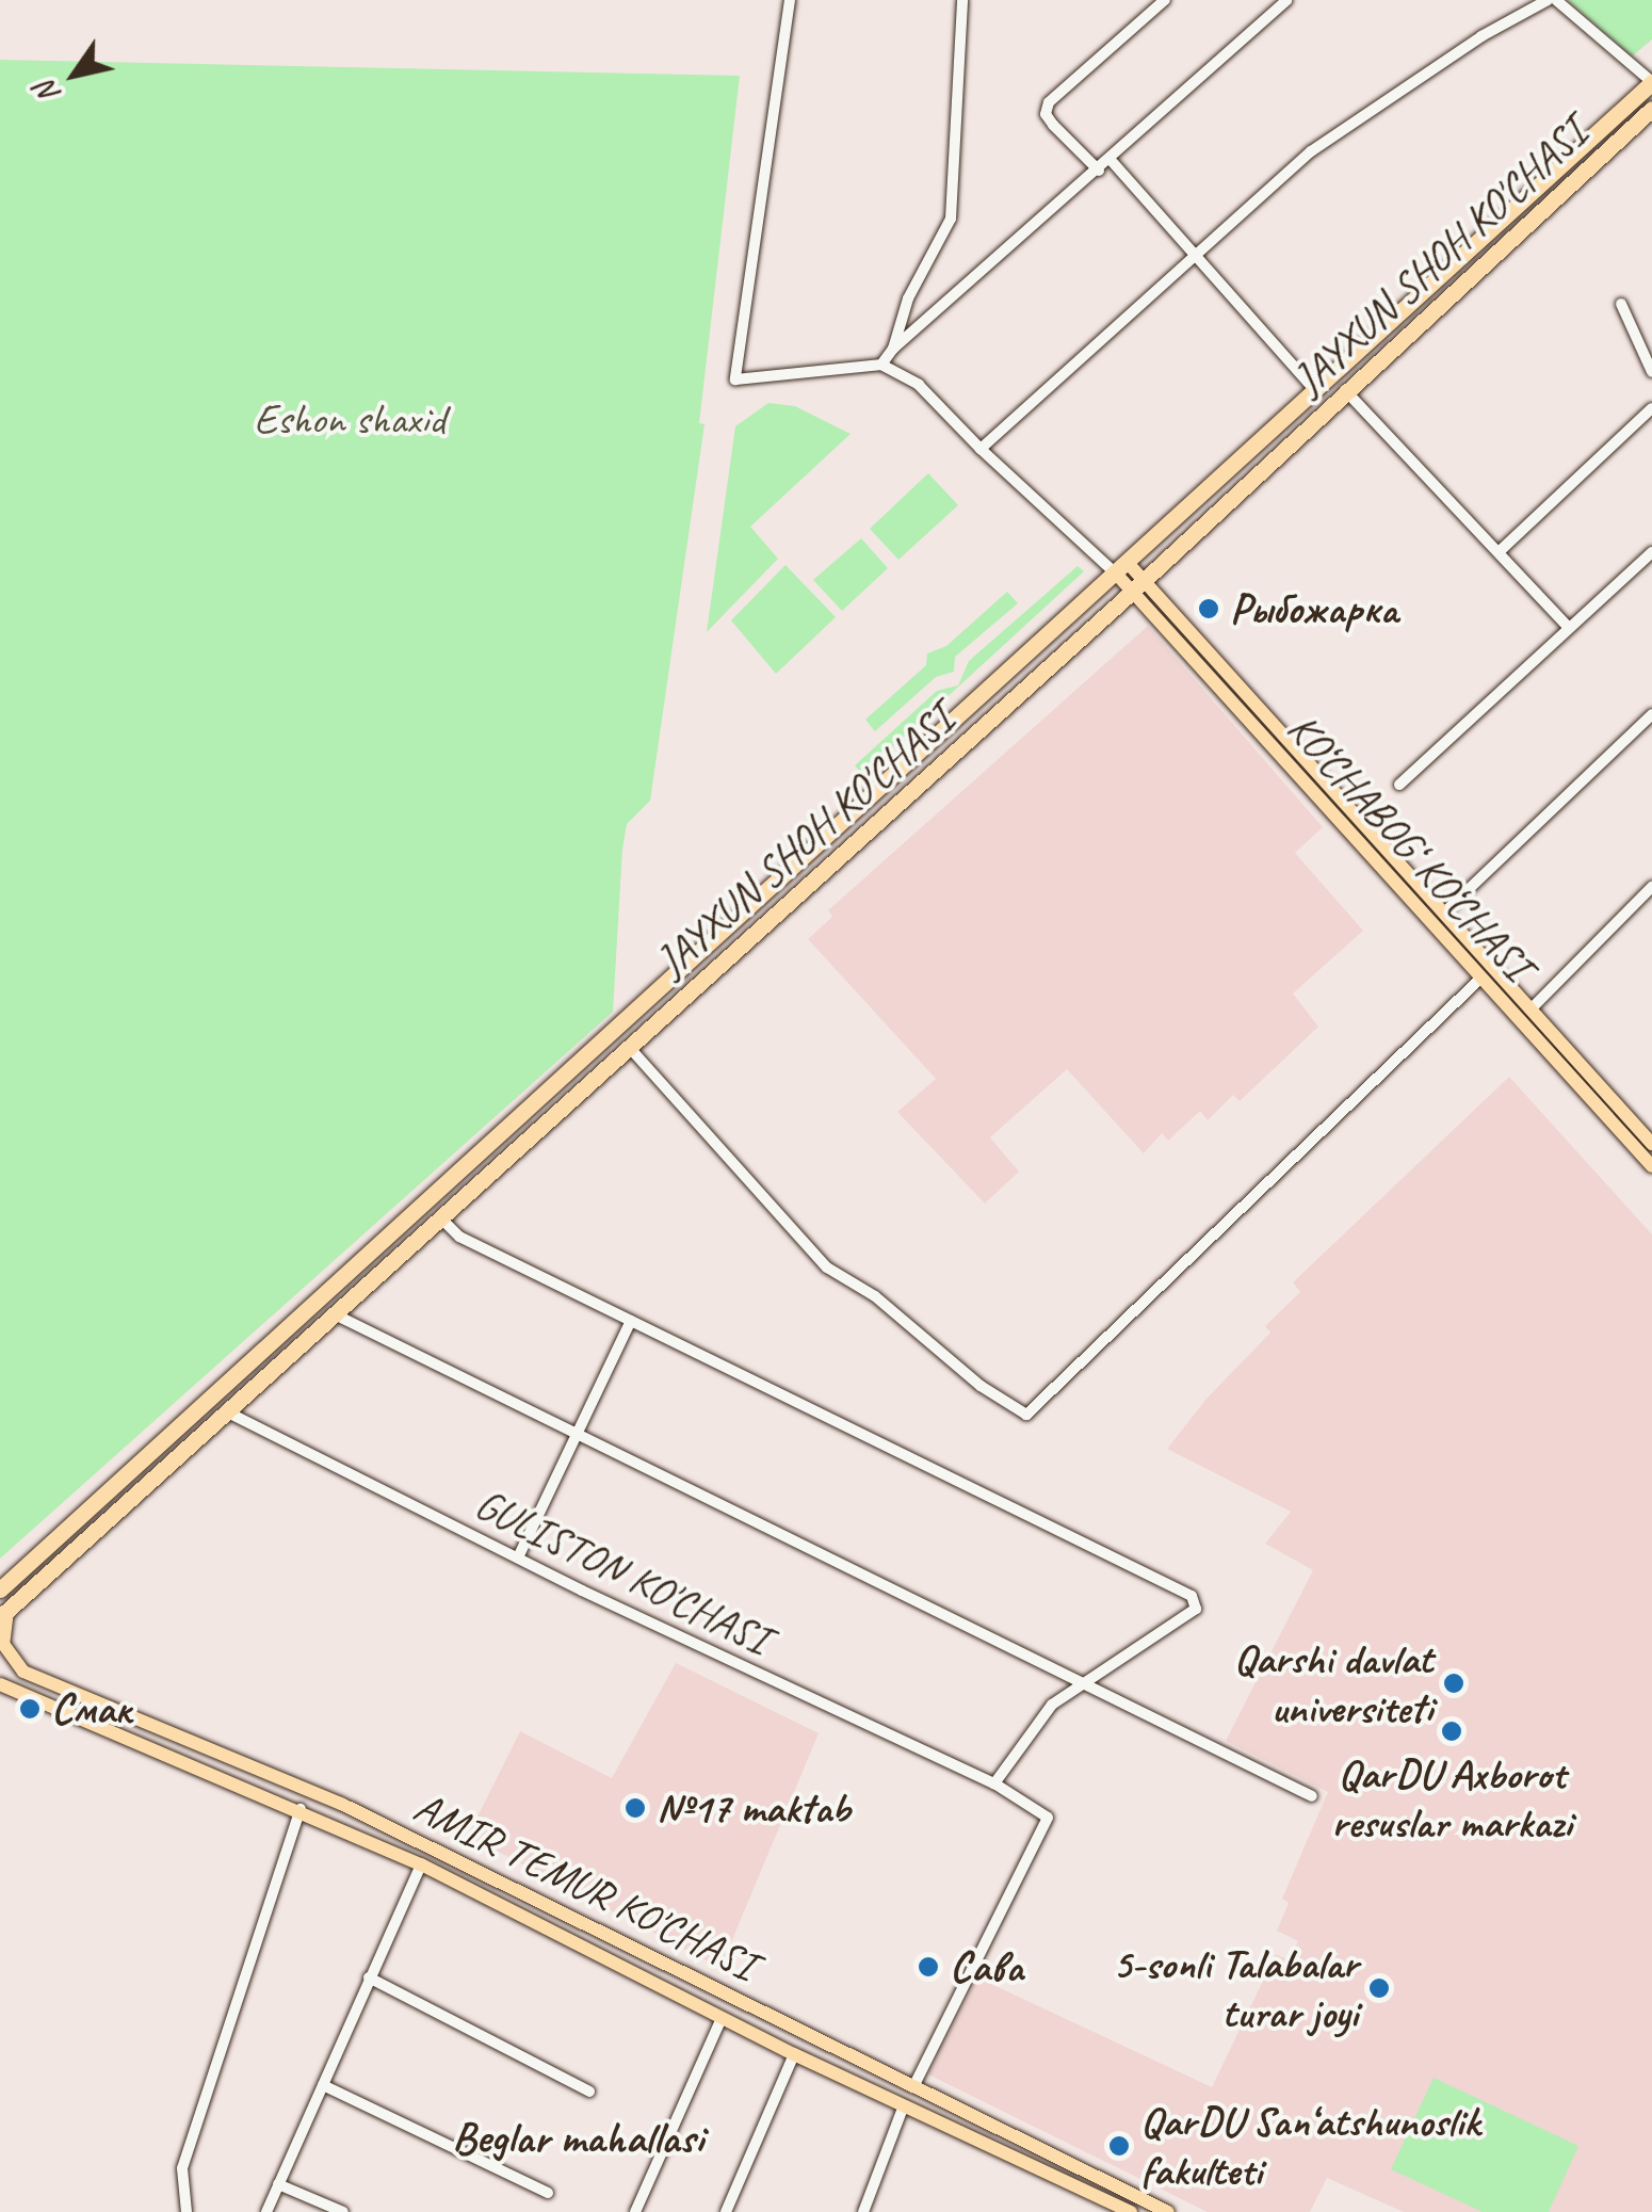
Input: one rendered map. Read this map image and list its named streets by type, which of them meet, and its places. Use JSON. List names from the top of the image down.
{
  "streets": {
    "highway": ["JAYXUN SHOH KO'CHASI"],
    "main road": ["KO‘CHABOG‘ KO‘CHASI", "AMIR TEMUR KO'CHASI"],
    "street": ["GULISTON KO'CHASI"]
  },
  "crossings": [
    ["JAYXUN SHOH KO'CHASI", "KO‘CHABOG‘ KO‘CHASI"],
    ["JAYXUN SHOH KO'CHASI", "GULISTON KO'CHASI"],
    ["JAYXUN SHOH KO'CHASI", "AMIR TEMUR KO'CHASI"],
    ["GULISTON KO'CHASI", "AMIR TEMUR KO'CHASI"]
  ],
  "districts": ["Beglar mahallasi"],
  "parks": ["Eshon shaxid"],
  "places": [
    "Рыбожарка",
    "Qarshi davlat universiteti",
    "Смак",
    "QarDU Axborot resuslar markazi",
    "№17 maktab",
    "Сава",
    "5-sonli Talabalar turar joyi",
    "QarDU San‘atshunoslik fakulteti"
  ],
  "north": "bottom left"
}
